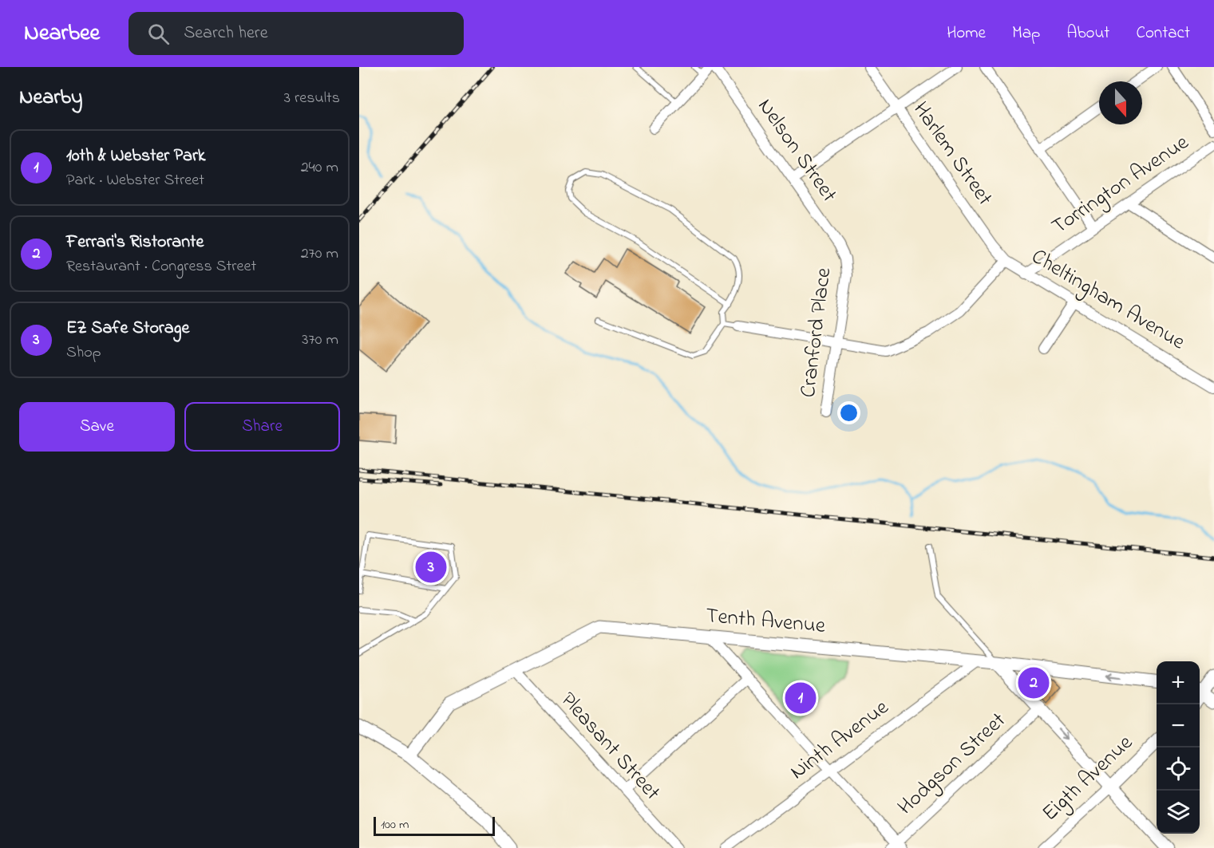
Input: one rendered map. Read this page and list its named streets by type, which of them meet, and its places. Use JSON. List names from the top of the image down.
{
  "streets": {
    "street": [
      "Nelson Street",
      "Harlem Street",
      "Torrington Avenue",
      "Cheltingham Avenue",
      "Cranford Place",
      "Tenth Avenue",
      "Ninth Avenue",
      "Pleasant Street",
      "Hodgson Street",
      "Eigth Avenue"
    ]
  },
  "crossings": [
    ["Nelson Street", "Cranford Place"],
    ["Harlem Street", "Cheltingham Avenue"],
    ["Torrington Avenue", "Cheltingham Avenue"],
    ["Tenth Avenue", "Ninth Avenue"],
    ["Tenth Avenue", "Pleasant Street"]
  ],
  "scale_bar": "100 m",
  "north": "bottom",
  "page": {
    "header": "Nearbee",
    "search": "Search here",
    "nav": [
      "Home",
      "Map",
      "About",
      "Contact"
    ],
    "heading": ["Nearby", "3 results"],
    "list": [
      {
        "mark": "1",
        "name": "10th & Webster Park",
        "note": "Park · Webster Street",
        "value": "240 m"
      },
      {
        "mark": "2",
        "name": "Ferrari's Ristorante",
        "note": "Restaurant · Congress Street",
        "value": "270 m"
      },
      {
        "mark": "3",
        "name": "EZ Safe Storage",
        "note": "Shop",
        "value": "370 m"
      }
    ],
    "buttons": ["Save", "Share"],
    "pins": ["3", "2", "1"],
    "map_buttons": ["+", "−"],
    "scale": "100 m"
  }
}
